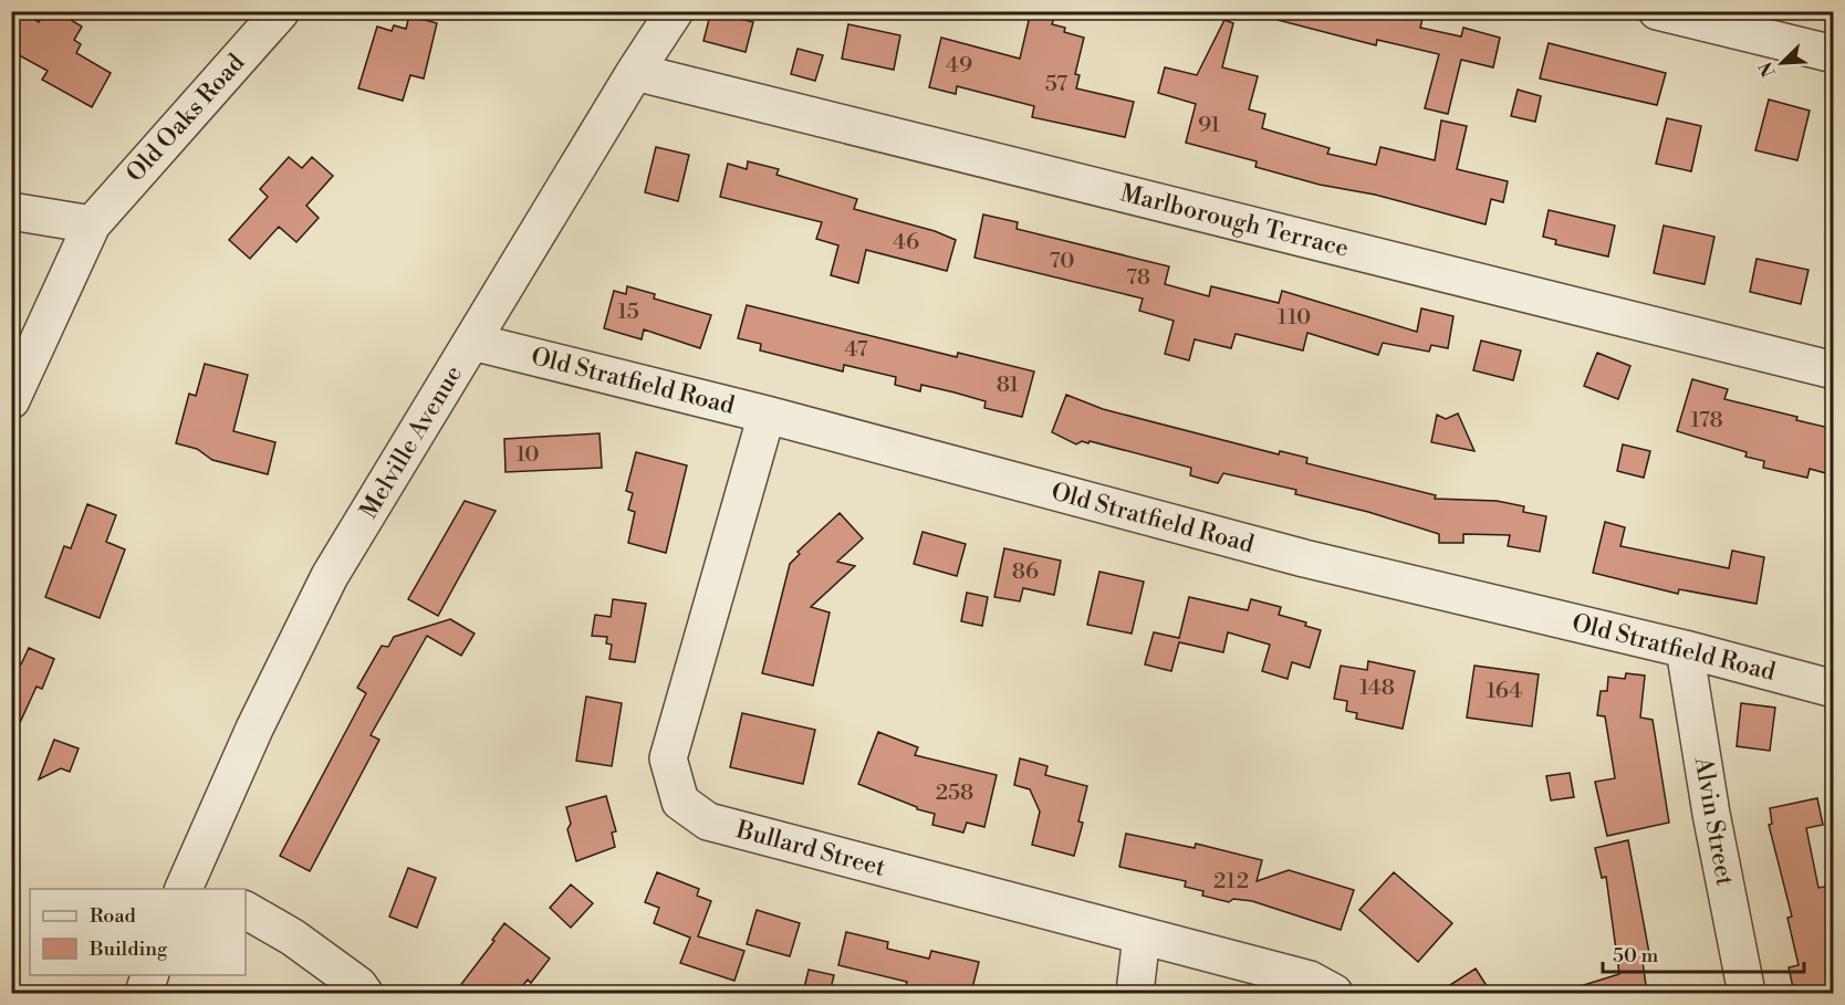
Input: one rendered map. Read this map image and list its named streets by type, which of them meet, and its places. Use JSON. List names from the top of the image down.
{
  "streets": {
    "street": [
      "Old Oaks Road",
      "Marlborough Terrace",
      "Old Stratfield Road",
      "Melville Avenue",
      "Alvin Street",
      "Bullard Street"
    ]
  },
  "crossings": [
    ["Marlborough Terrace", "Melville Avenue"],
    ["Old Stratfield Road", "Melville Avenue"],
    ["Old Stratfield Road", "Alvin Street"],
    ["Old Stratfield Road", "Bullard Street"]
  ],
  "house_numbers": [
    "49",
    "57",
    "91",
    "46",
    "70",
    "78",
    "15",
    "110",
    "47",
    "81",
    "178",
    "10",
    "86",
    "148",
    "164",
    "258",
    "212"
  ],
  "legend": ["Road", "Building"],
  "scale_bar": "50 m",
  "north": "bottom left"
}
